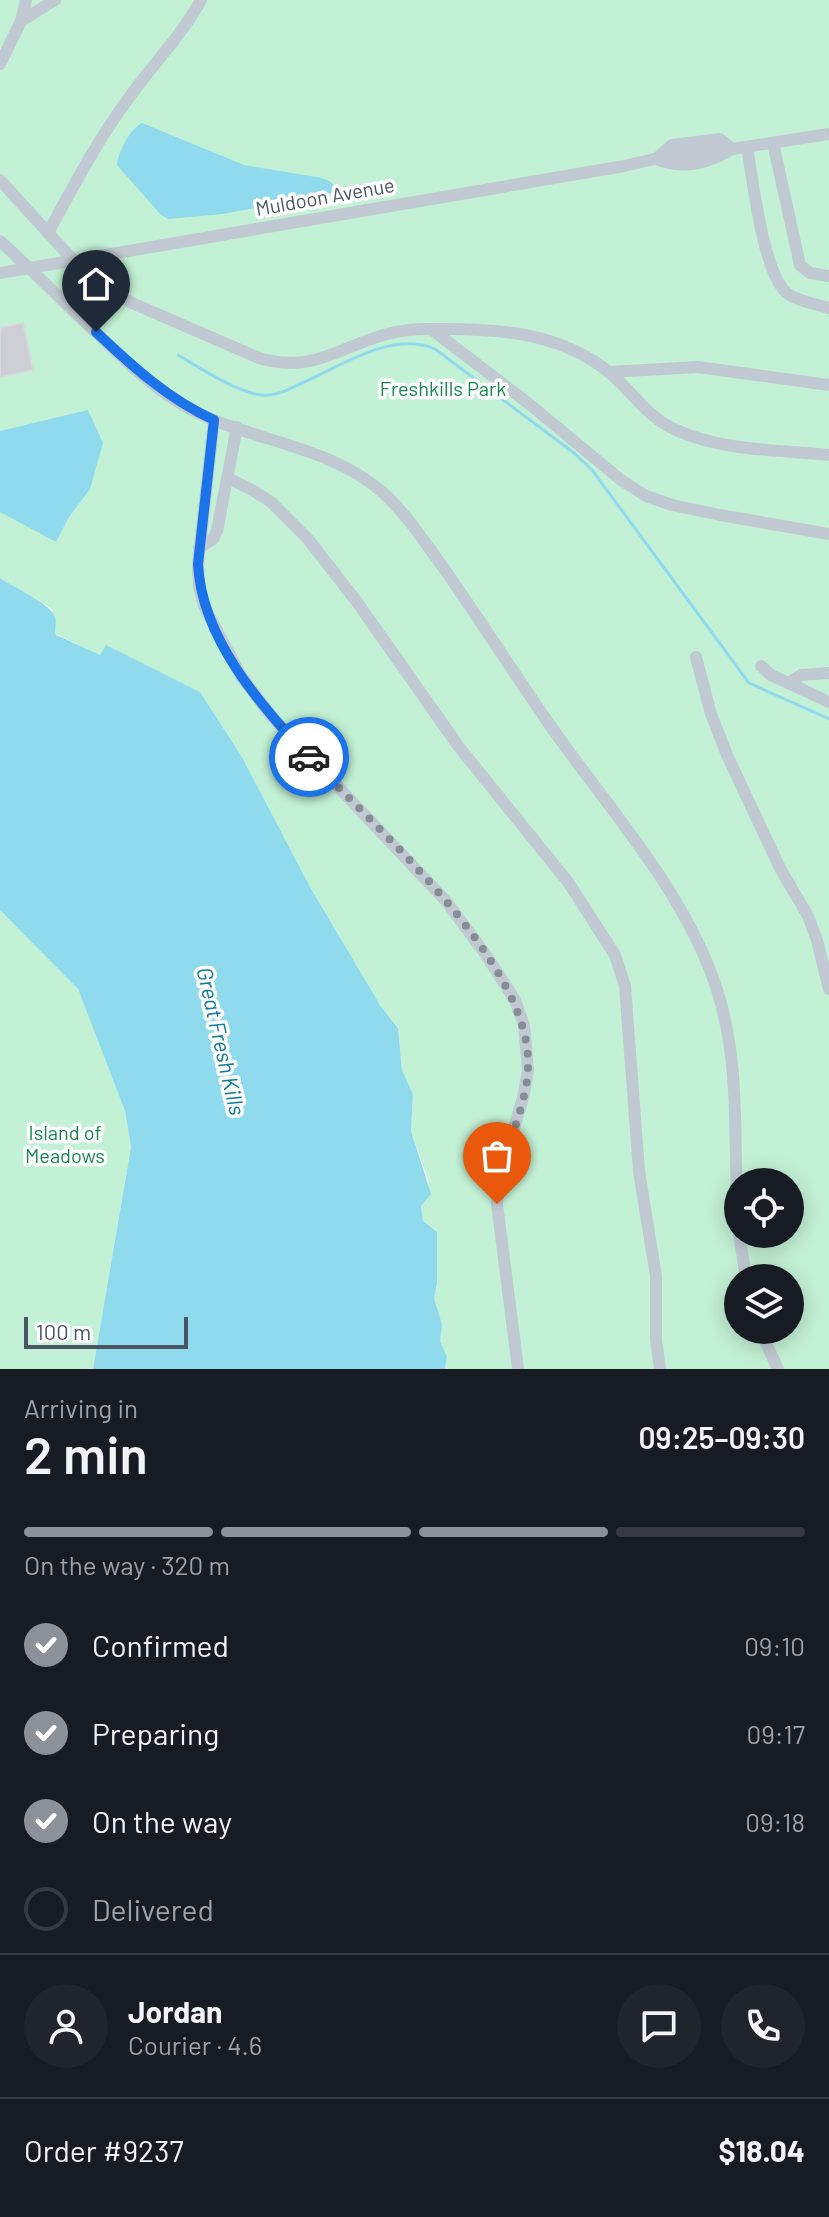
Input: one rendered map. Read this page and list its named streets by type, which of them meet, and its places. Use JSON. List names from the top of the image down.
{
  "streets": {
    "street": ["Muldoon Avenue"]
  },
  "water": ["Great Fresh Kills"],
  "parks": ["Freshkills Park", "Island of Meadows"],
  "scale_bar": "100 m",
  "page": {
    "scale": "100 m",
    "heading": ["2 min", "Arriving in", "09:25–09:30"],
    "panel": [
      "Jordan",
      "Courier · 4.6",
      "Order #9237",
      "$18.04"
    ],
    "bar": "On the way · 320 m",
    "list": [
      ["Confirmed", "09:10"],
      ["Preparing", "09:17"],
      ["On the way", "09:18"],
      "Delivered"
    ]
  }
}
